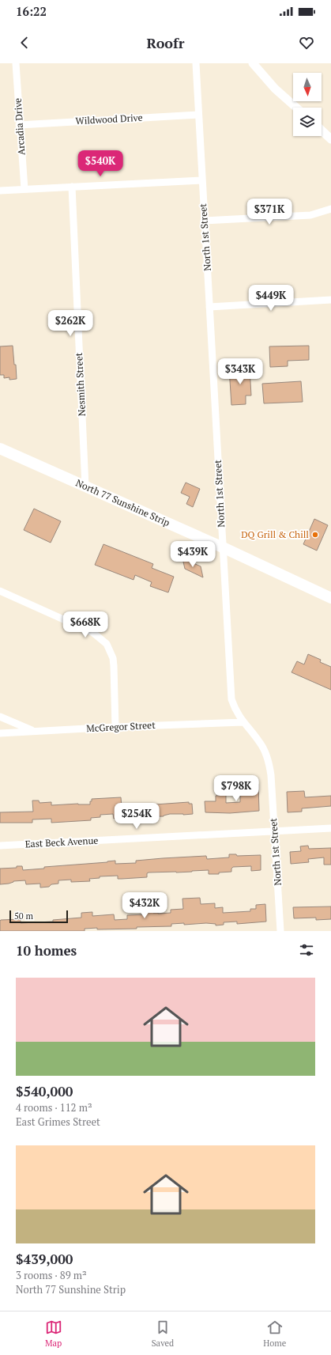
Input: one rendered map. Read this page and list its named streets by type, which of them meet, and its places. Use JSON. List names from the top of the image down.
{
  "streets": {
    "main road": ["North 77 Sunshine Strip"],
    "street": [
      "Wildwood Drive",
      "Arcadia Drive",
      "North 1st Street",
      "Nesmith Street",
      "McGregor Street",
      "East Beck Avenue"
    ]
  },
  "crossings": [
    ["Wildwood Drive", "Arcadia Drive"],
    ["Wildwood Drive", "North 1st Street"],
    ["North 1st Street", "North 77 Sunshine Strip"],
    ["North 1st Street", "McGregor Street"],
    ["North 1st Street", "East Beck Avenue"],
    ["Nesmith Street", "North 77 Sunshine Strip"]
  ],
  "places": ["DQ Grill & Chill"],
  "scale_bar": "50 m",
  "north": "bottom",
  "page": {
    "status": "16:22",
    "header": "Roofr",
    "price": [
      "$540K",
      "$371K",
      "$449K",
      "$262K",
      "$343K",
      "$439K",
      "$668K",
      "$798K",
      "$254K",
      "$432K"
    ],
    "scale": "50 m",
    "heading": "10 homes",
    "list": [
      {
        "name": "$540,000",
        "note": "4 rooms · 112 m² · East Grimes Street"
      },
      {
        "name": "$439,000",
        "note": "3 rooms · 89 m² · North 77 Sunshine Strip"
      }
    ],
    "tabs": ["Map", "Saved", "Home"]
  }
}
